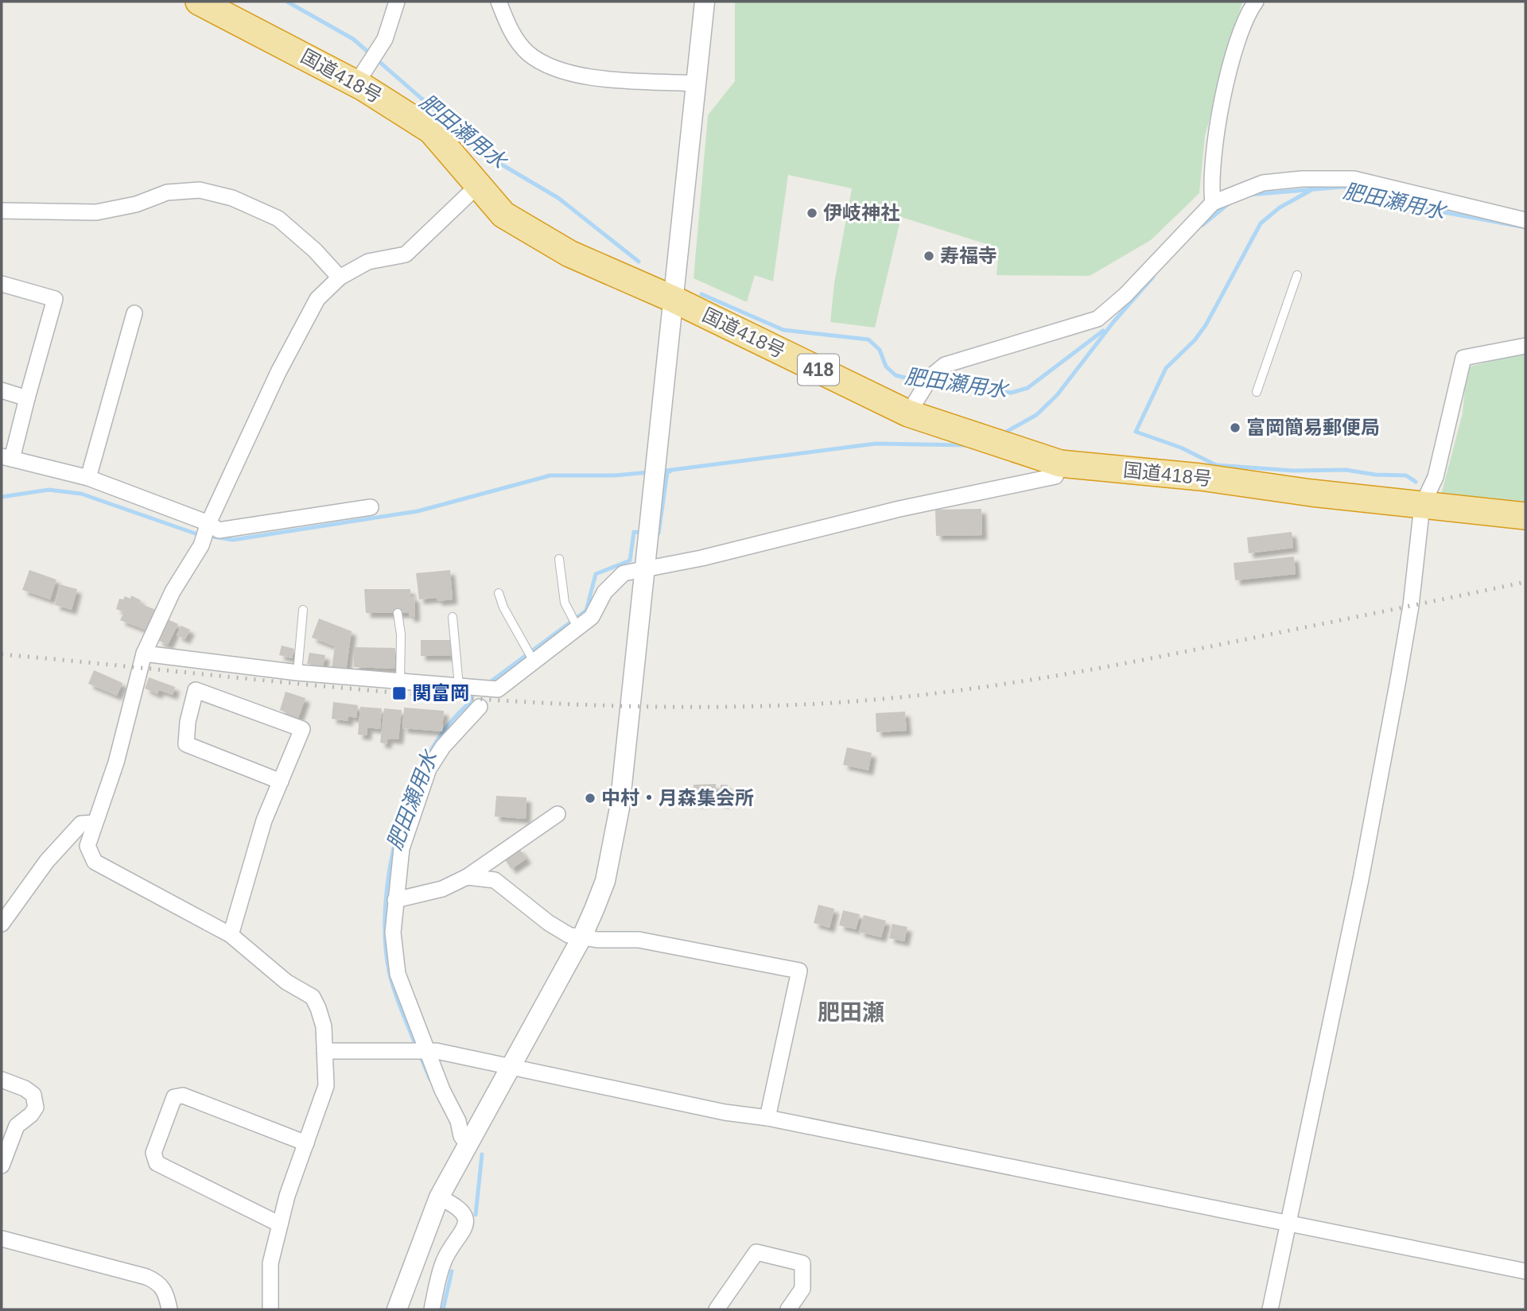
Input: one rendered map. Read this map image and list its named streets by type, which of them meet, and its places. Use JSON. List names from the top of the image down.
{
  "streets": {
    "highway": ["国道418号", "418"]
  },
  "districts": ["肥田瀬"],
  "water": ["肥田瀬用水"],
  "places": {
    "other": [
      "伊岐神社",
      "寿福寺",
      "富岡簡易郵便局",
      "中村・月森集会所"
    ],
    "transit": ["関富岡"]
  }
}
